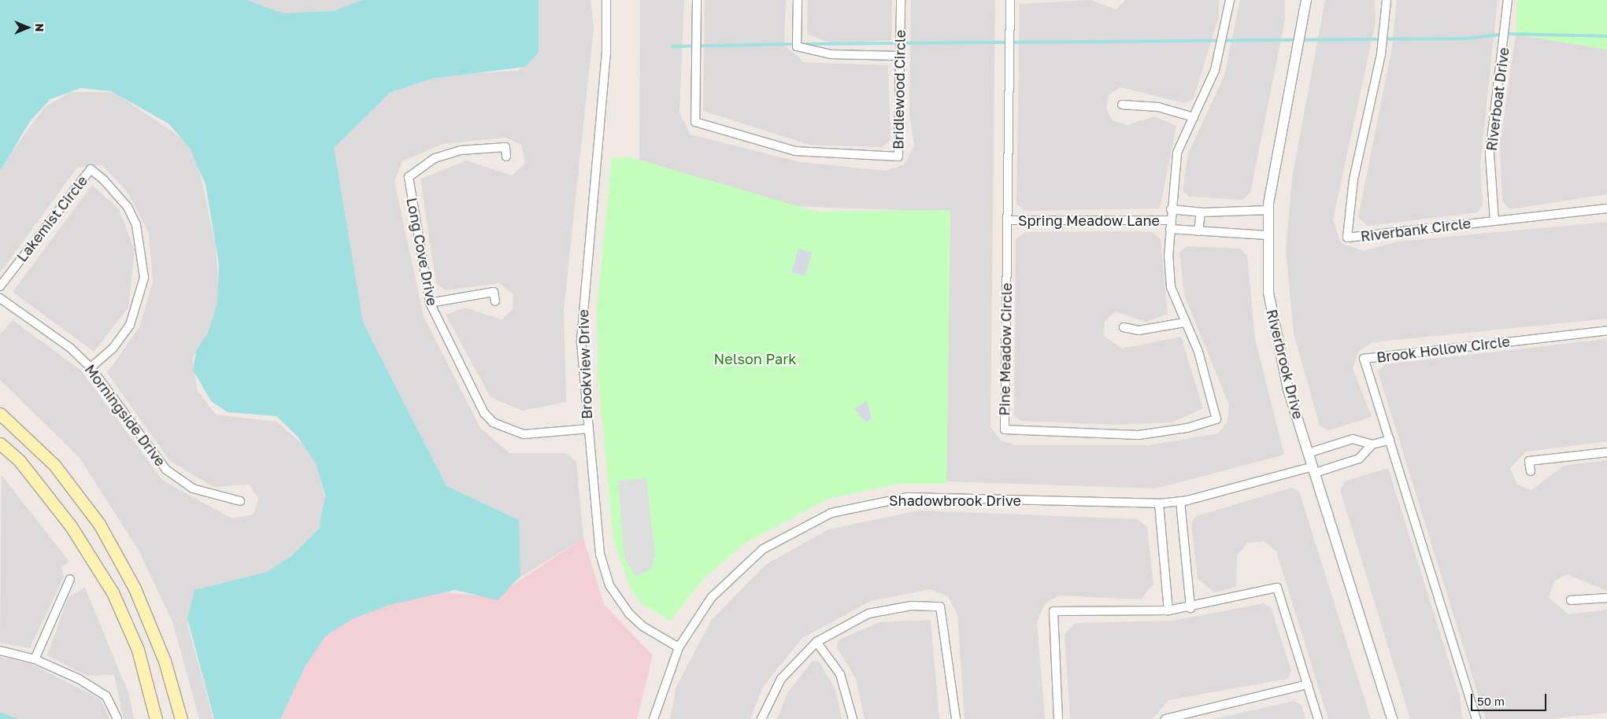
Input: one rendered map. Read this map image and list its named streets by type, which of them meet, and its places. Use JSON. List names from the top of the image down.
{
  "streets": {
    "street": [
      "Bridlewood Circle",
      "Riverboat Drive",
      "Lakemist Circle",
      "Spring Meadow Lane",
      "Riverbank Circle",
      "Long Cove Drive",
      "Pine Meadow Circle",
      "Brook Hollow Circle",
      "Brookview Drive",
      "Riverbrook Drive",
      "Morningside Drive",
      "Shadowbrook Drive"
    ]
  },
  "crossings": [
    ["Riverboat Drive", "Riverbank Circle"],
    ["Lakemist Circle", "Morningside Drive"],
    ["Spring Meadow Lane", "Pine Meadow Circle"],
    ["Long Cove Drive", "Brookview Drive"],
    ["Brookview Drive", "Shadowbrook Drive"],
    ["Riverbrook Drive", "Shadowbrook Drive"]
  ],
  "parks": ["Nelson Park"],
  "scale_bar": "50 m",
  "north": "right"
}
